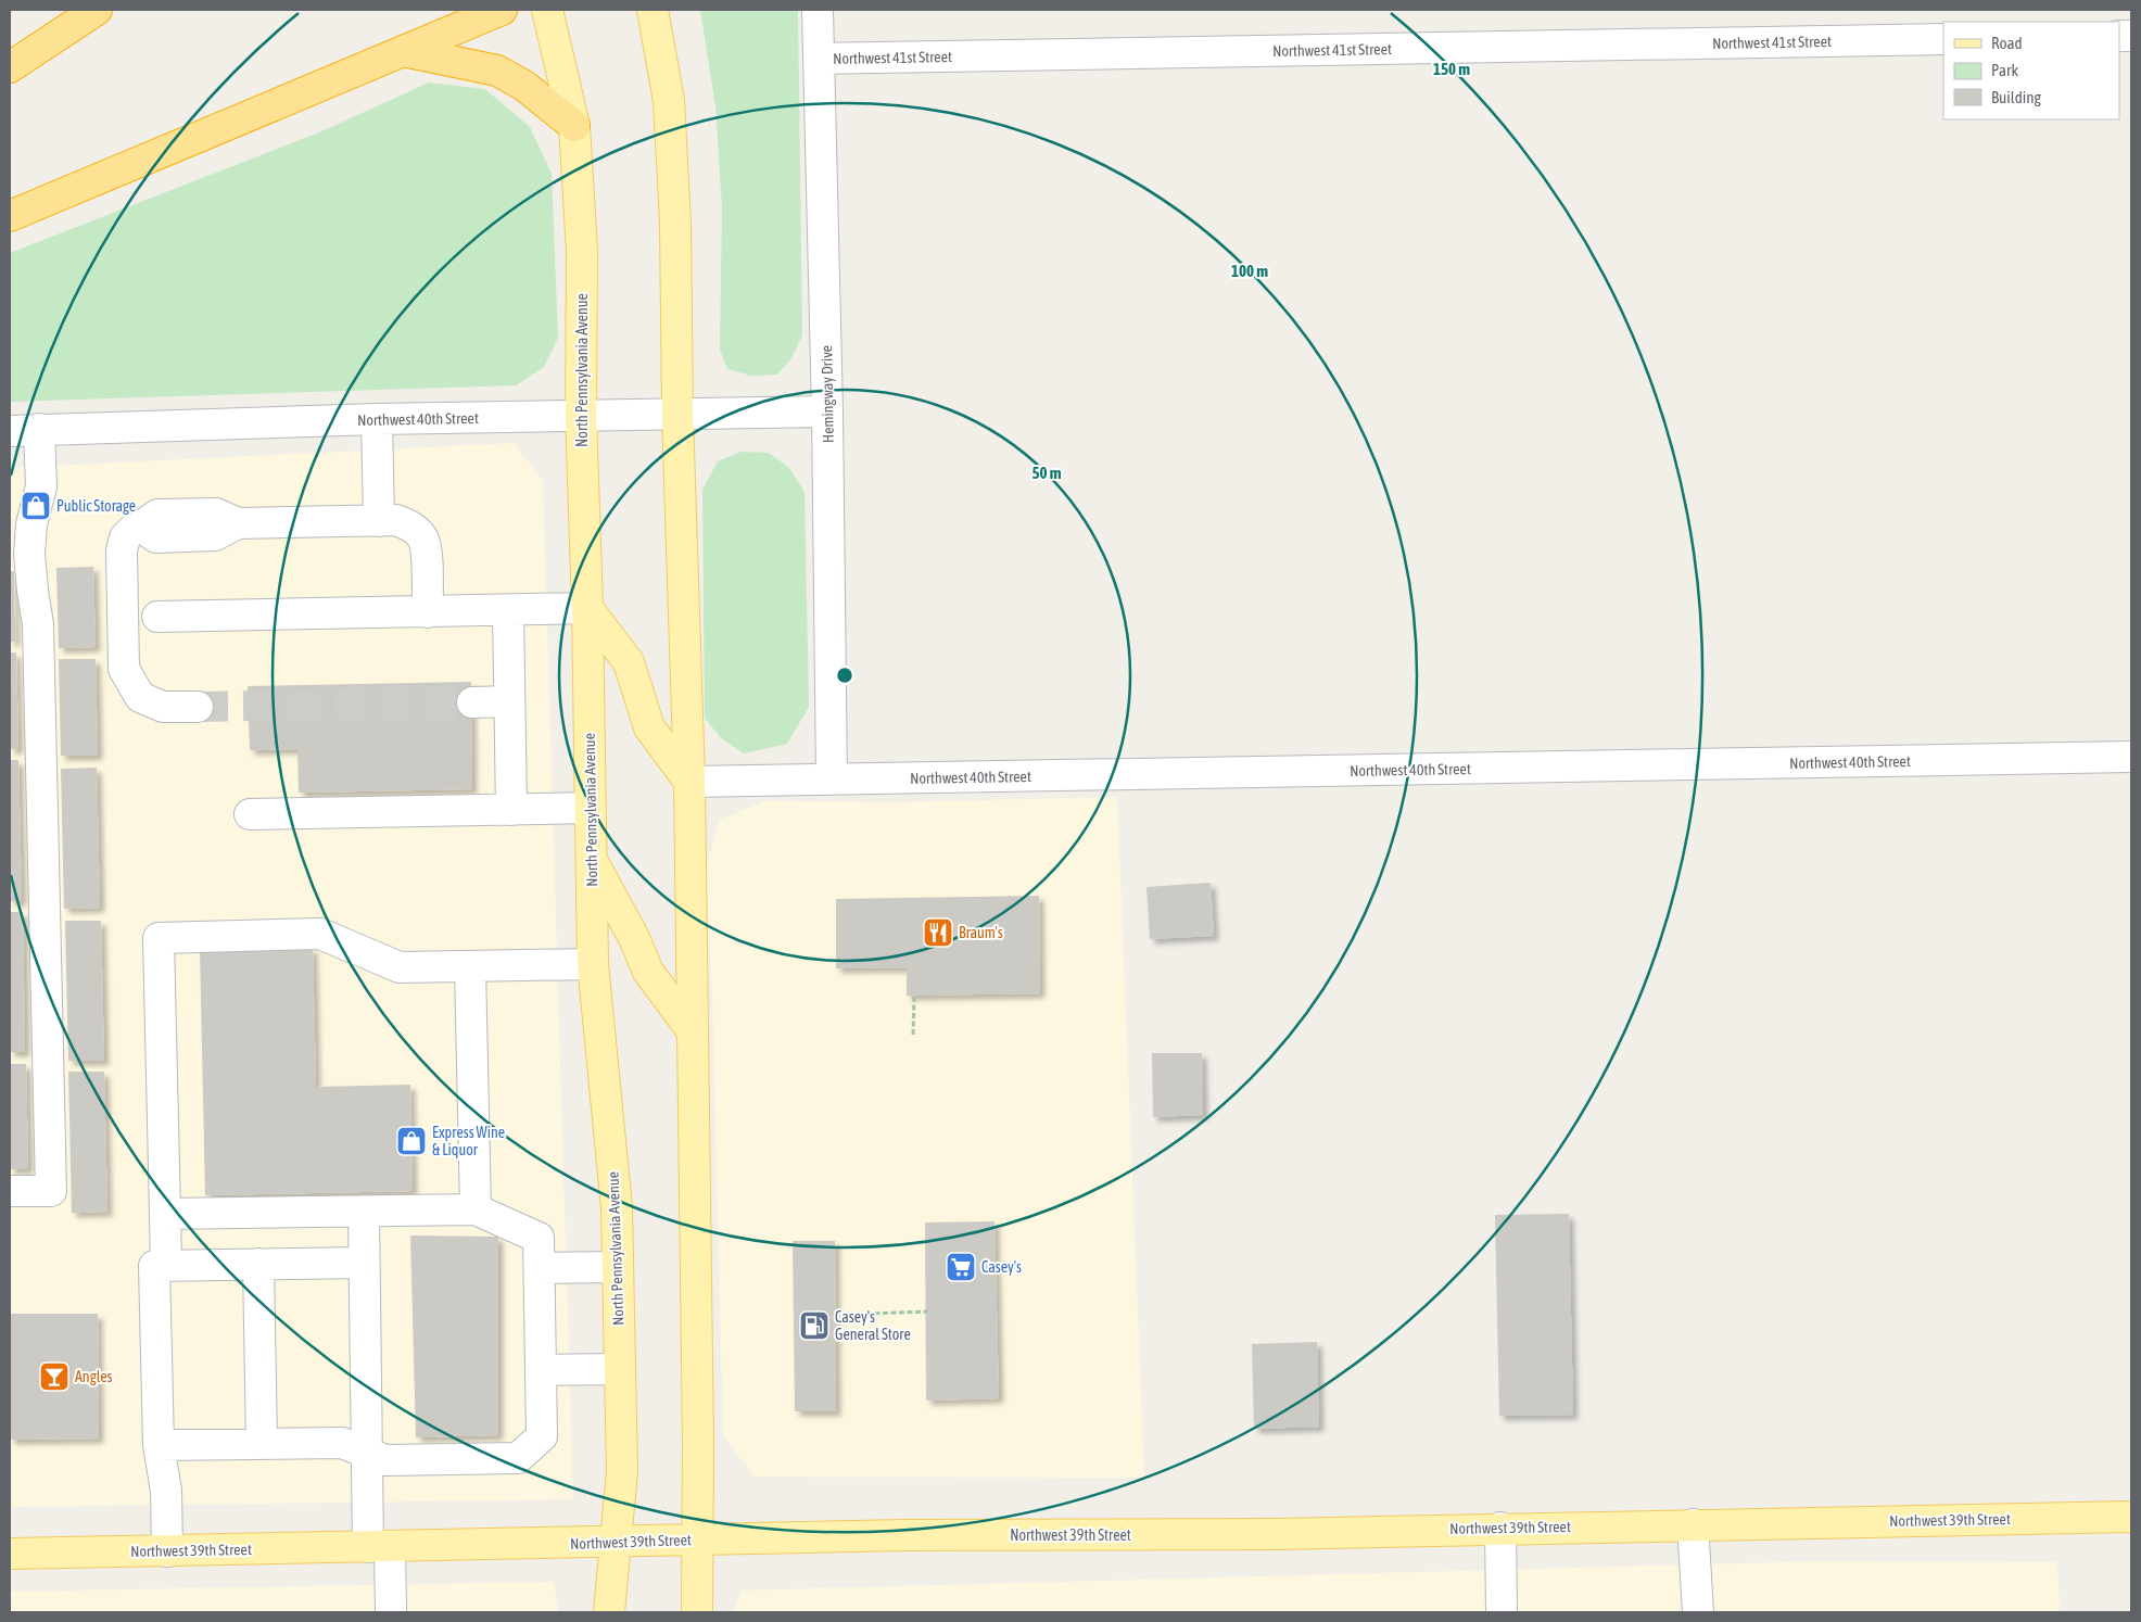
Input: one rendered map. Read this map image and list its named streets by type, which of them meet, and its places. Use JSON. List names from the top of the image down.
{
  "streets": {
    "main road": ["North Pennsylvania Avenue", "Northwest 39th Street"],
    "street": ["Northwest 41st Street", "Hemingway Drive", "Northwest 40th Street"]
  },
  "crossings": [
    ["Northwest 41st Street", "Hemingway Drive"],
    ["North Pennsylvania Avenue", "Northwest 40th Street"],
    ["North Pennsylvania Avenue", "Northwest 39th Street"],
    ["Hemingway Drive", "Northwest 40th Street"]
  ],
  "places": {
    "shop": ["Public Storage", "Express Wine & Liquor"],
    "restaurant": ["Braum's"],
    "supermarket": ["Casey's"],
    "fuel station": ["Casey's General Store"],
    "bar": ["Angles"]
  },
  "legend": ["Road", "Park", "Building"],
  "rings": ["150 m", "100 m", "50 m"]
}
